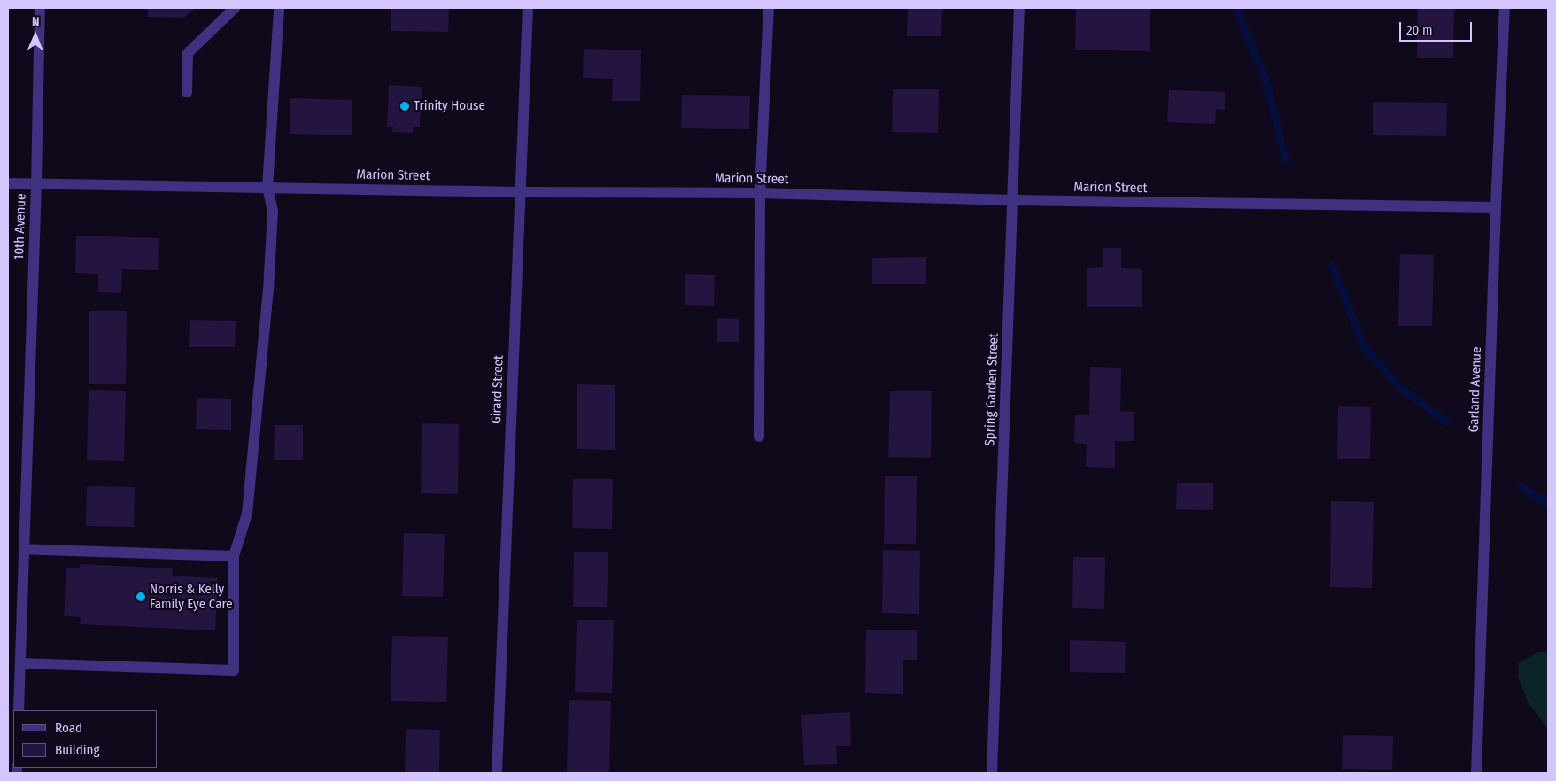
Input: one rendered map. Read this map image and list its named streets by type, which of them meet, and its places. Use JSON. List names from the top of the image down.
{
  "streets": {
    "street": [
      "Marion Street",
      "10th Avenue",
      "Girard Street",
      "Spring Garden Street",
      "Garland Avenue"
    ]
  },
  "crossings": [
    ["Marion Street", "10th Avenue"],
    ["Marion Street", "Girard Street"],
    ["Marion Street", "Spring Garden Street"],
    ["Marion Street", "Garland Avenue"]
  ],
  "places": ["Trinity House", "Norris & Kelly Family Eye Care"],
  "legend": ["Road", "Building"],
  "scale_bar": "20 m",
  "north": "top"
}
